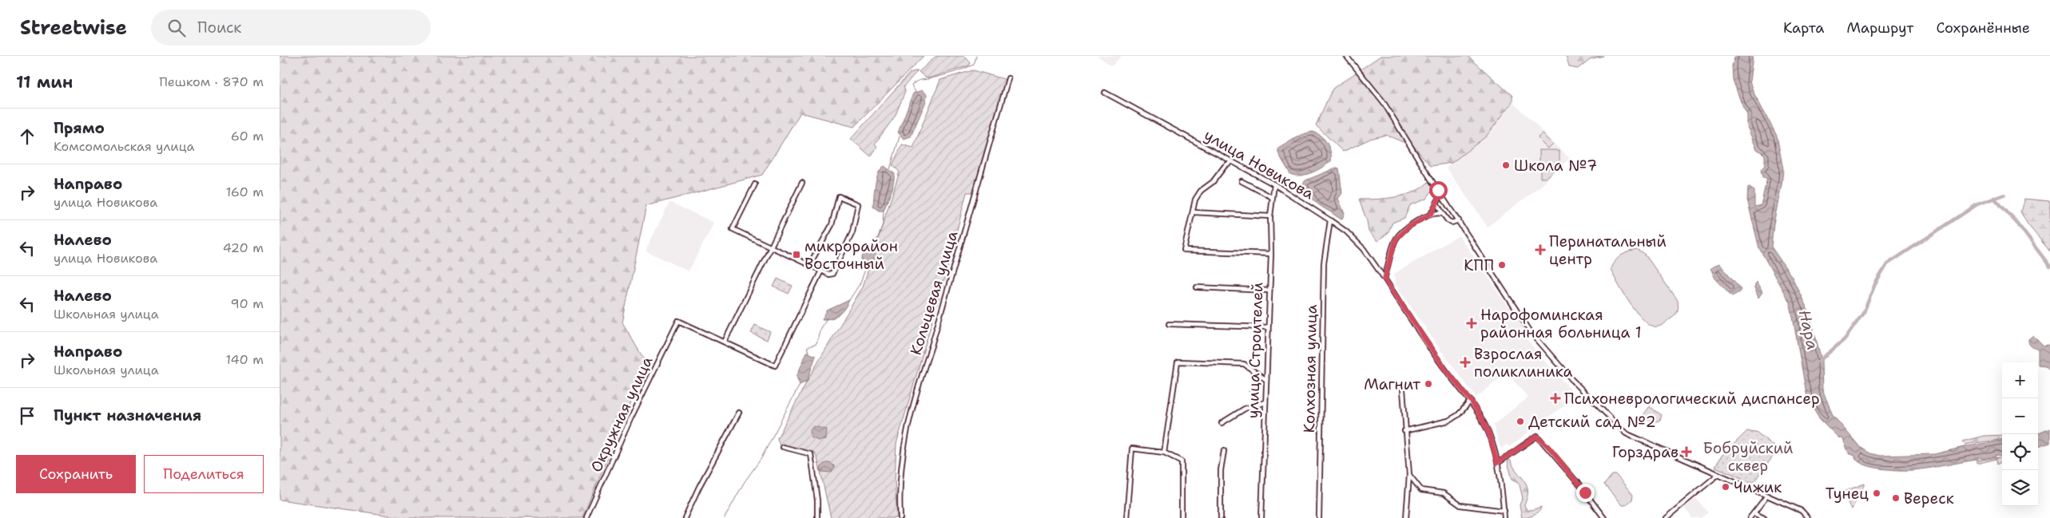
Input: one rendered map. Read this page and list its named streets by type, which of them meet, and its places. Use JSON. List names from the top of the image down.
{
  "streets": {
    "street": [
      "улица Новикова",
      "Кольцевая улица",
      "улица Строителей",
      "Колхозная улица",
      "Окружная улица"
    ]
  },
  "crossings": [
    ["улица Новикова", "улица Строителей"],
    ["улица Новикова", "Колхозная улица"]
  ],
  "water": ["Нара"],
  "parks": ["Бобруйский сквер"],
  "places": {
    "other": [
      "Школа №7",
      "КПП",
      "Магнит",
      "Детский сад №2",
      "Чижик",
      "Тунец",
      "Вереcк"
    ],
    "health": [
      "Перинатальный центр",
      "Нарофоминская районная больница 1",
      "Взрослая поликлиника",
      "Психоневрологический диспансер",
      "Горздрав"
    ],
    "transit": ["микрорайон Восточный"]
  },
  "page": {
    "header": "Streetwise",
    "search": "Поиск",
    "nav": ["Карта", "Маршрут", "Сохранённые"],
    "heading": ["11 мин", "Пешком · 870 m"],
    "list": [
      ["Прямо", "Комсомольская улица", "60 m"],
      ["Направо", "улица Новикова", "160 m"],
      ["Налево", "улица Новикова", "420 m"],
      ["Налево", "Школьная улица", "90 m"],
      ["Направо", "Школьная улица", "140 m"],
      "Пункт назначения"
    ],
    "map_buttons": ["+", "−"],
    "buttons": ["Сохранить", "Поделиться"]
  }
}
